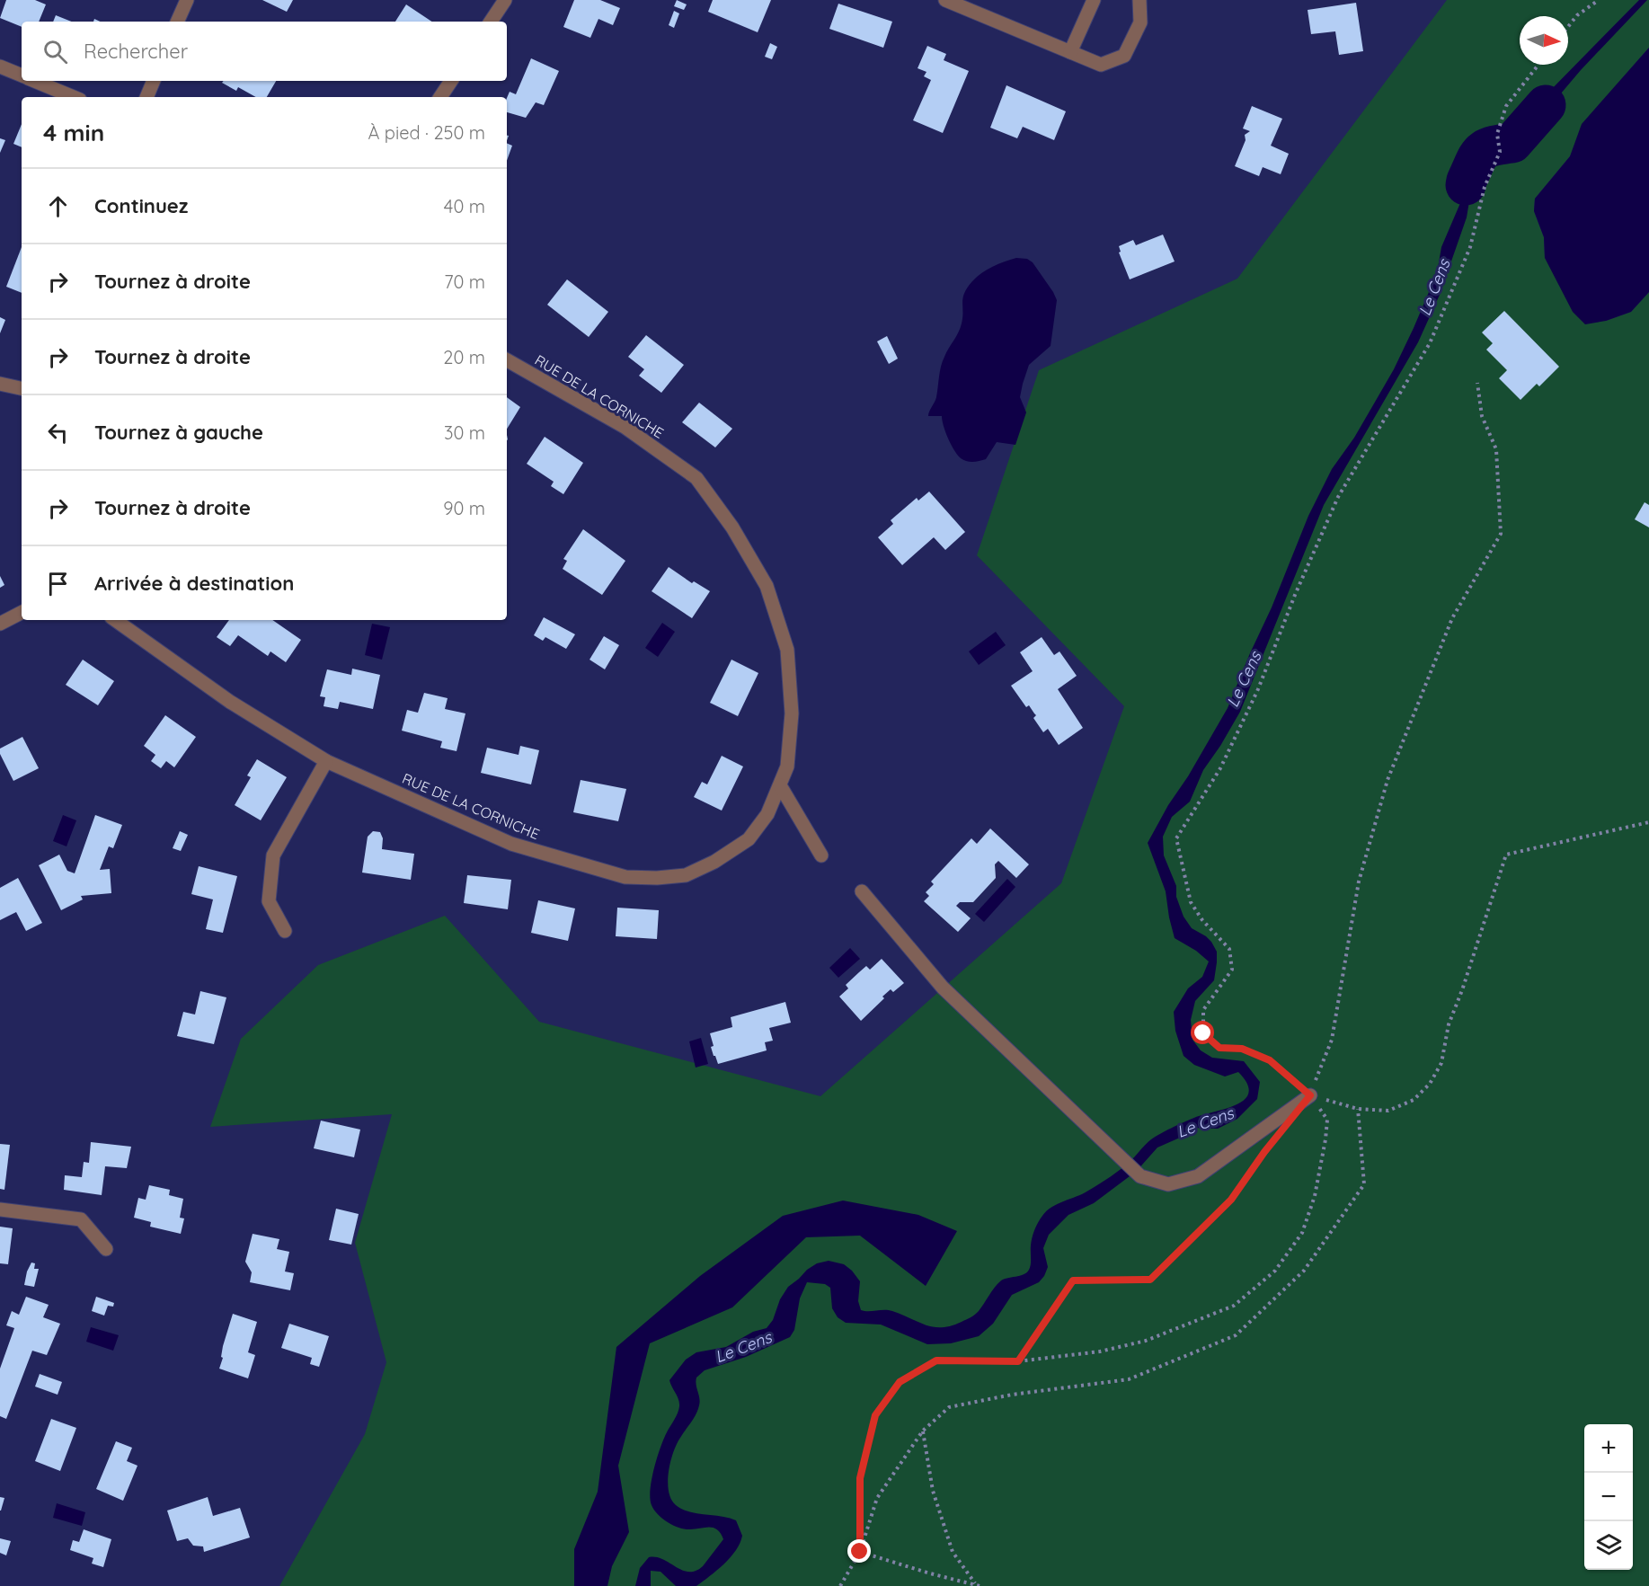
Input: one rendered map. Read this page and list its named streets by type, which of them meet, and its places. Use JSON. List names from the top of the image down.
{
  "streets": {
    "street": ["RUE DE LA CORNICHE"]
  },
  "water": ["Le Cens"],
  "north": "right",
  "page": {
    "search": "Rechercher",
    "heading": ["4 min", "À pied · 250 m"],
    "list": [
      ["Continuez", "40 m"],
      ["Tournez à droite", "70 m"],
      ["Tournez à droite", "20 m"],
      ["Tournez à gauche", "30 m"],
      ["Tournez à droite", "90 m"],
      "Arrivée à destination"
    ],
    "map_buttons": ["+", "−"]
  }
}
